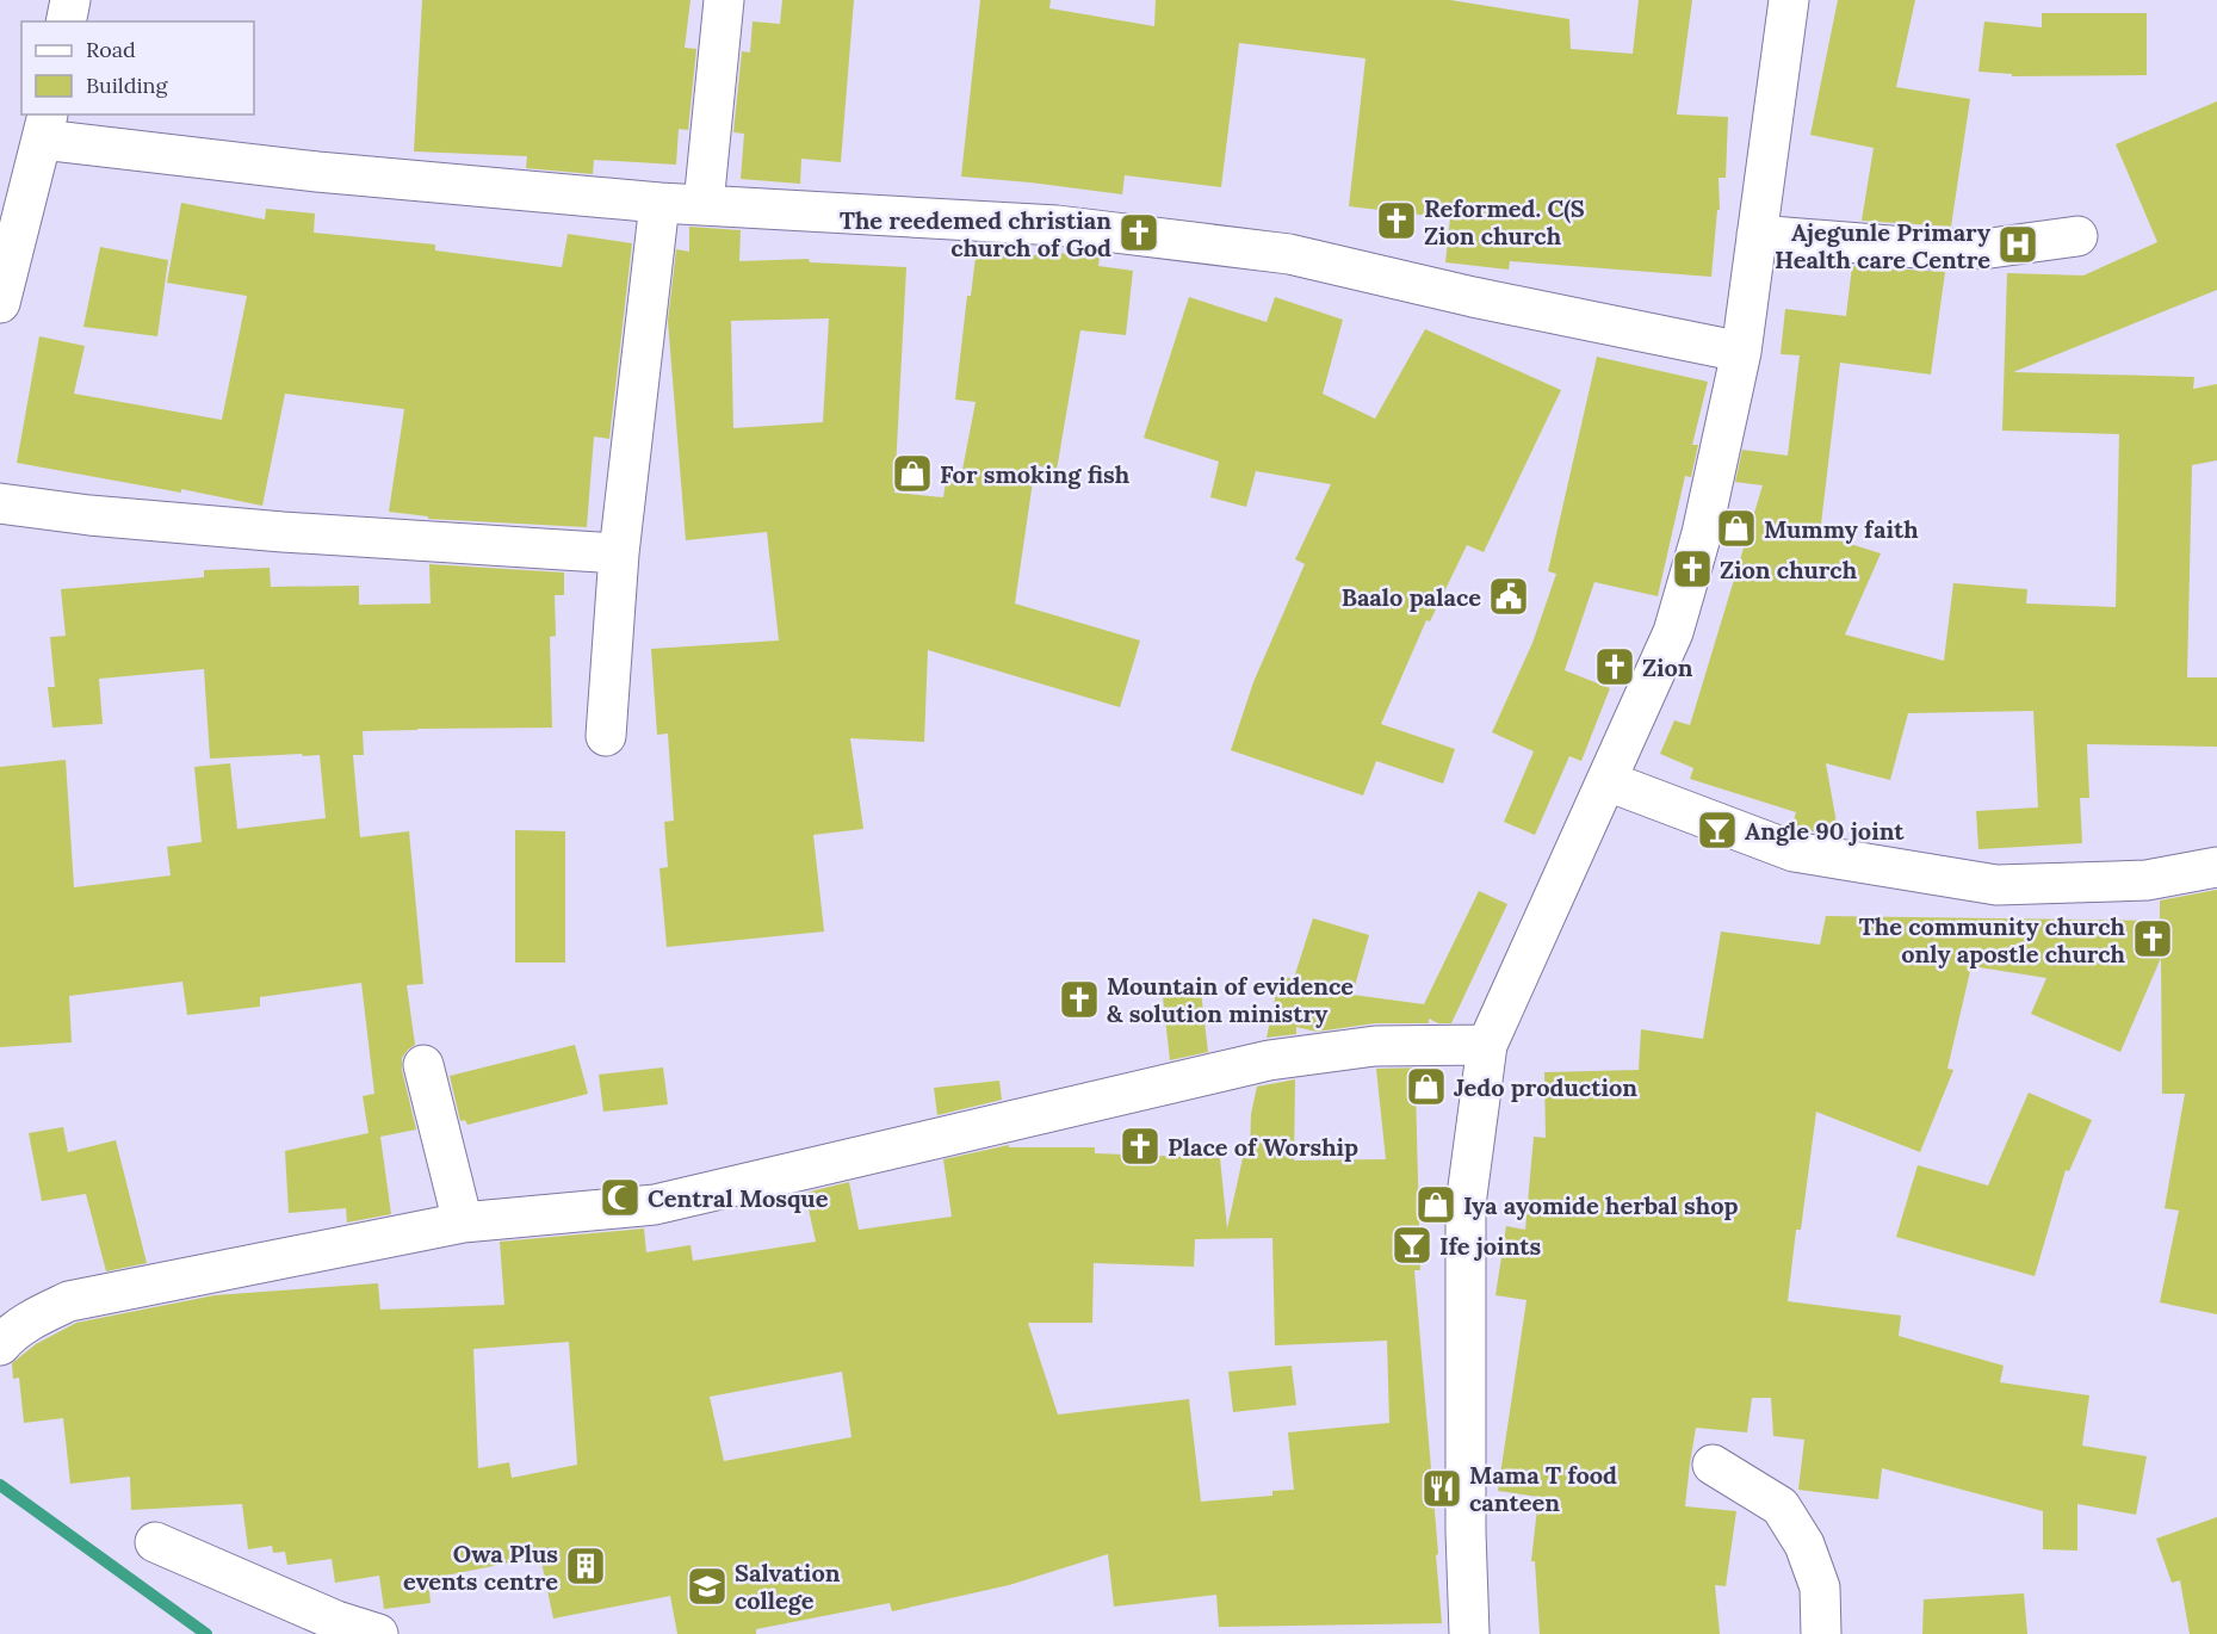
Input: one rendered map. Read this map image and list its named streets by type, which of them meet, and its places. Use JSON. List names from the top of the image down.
{
  "places": {
    "church": [
      "Reformed. C(S Zion church",
      "The reedemed christian church of God",
      "Zion church",
      "Zion",
      "The community church only apostle church",
      "Mountain of evidence & solution ministry",
      "Place of Worship"
    ],
    "hospital": ["Ajegunle Primary Health care Centre"],
    "shop": [
      "For smoking fish",
      "Mummy faith",
      "Jedo production",
      "Iya ayomide herbal shop"
    ],
    "public building": ["Baalo palace"],
    "bar": ["Angle 90 joint", "Ife joints"],
    "mosque": ["Central Mosque"],
    "restaurant": ["Mama T food canteen"],
    "building": ["Owa Plus events centre"],
    "school or university": ["Salvation college"]
  },
  "legend": ["Road", "Building"]
}
